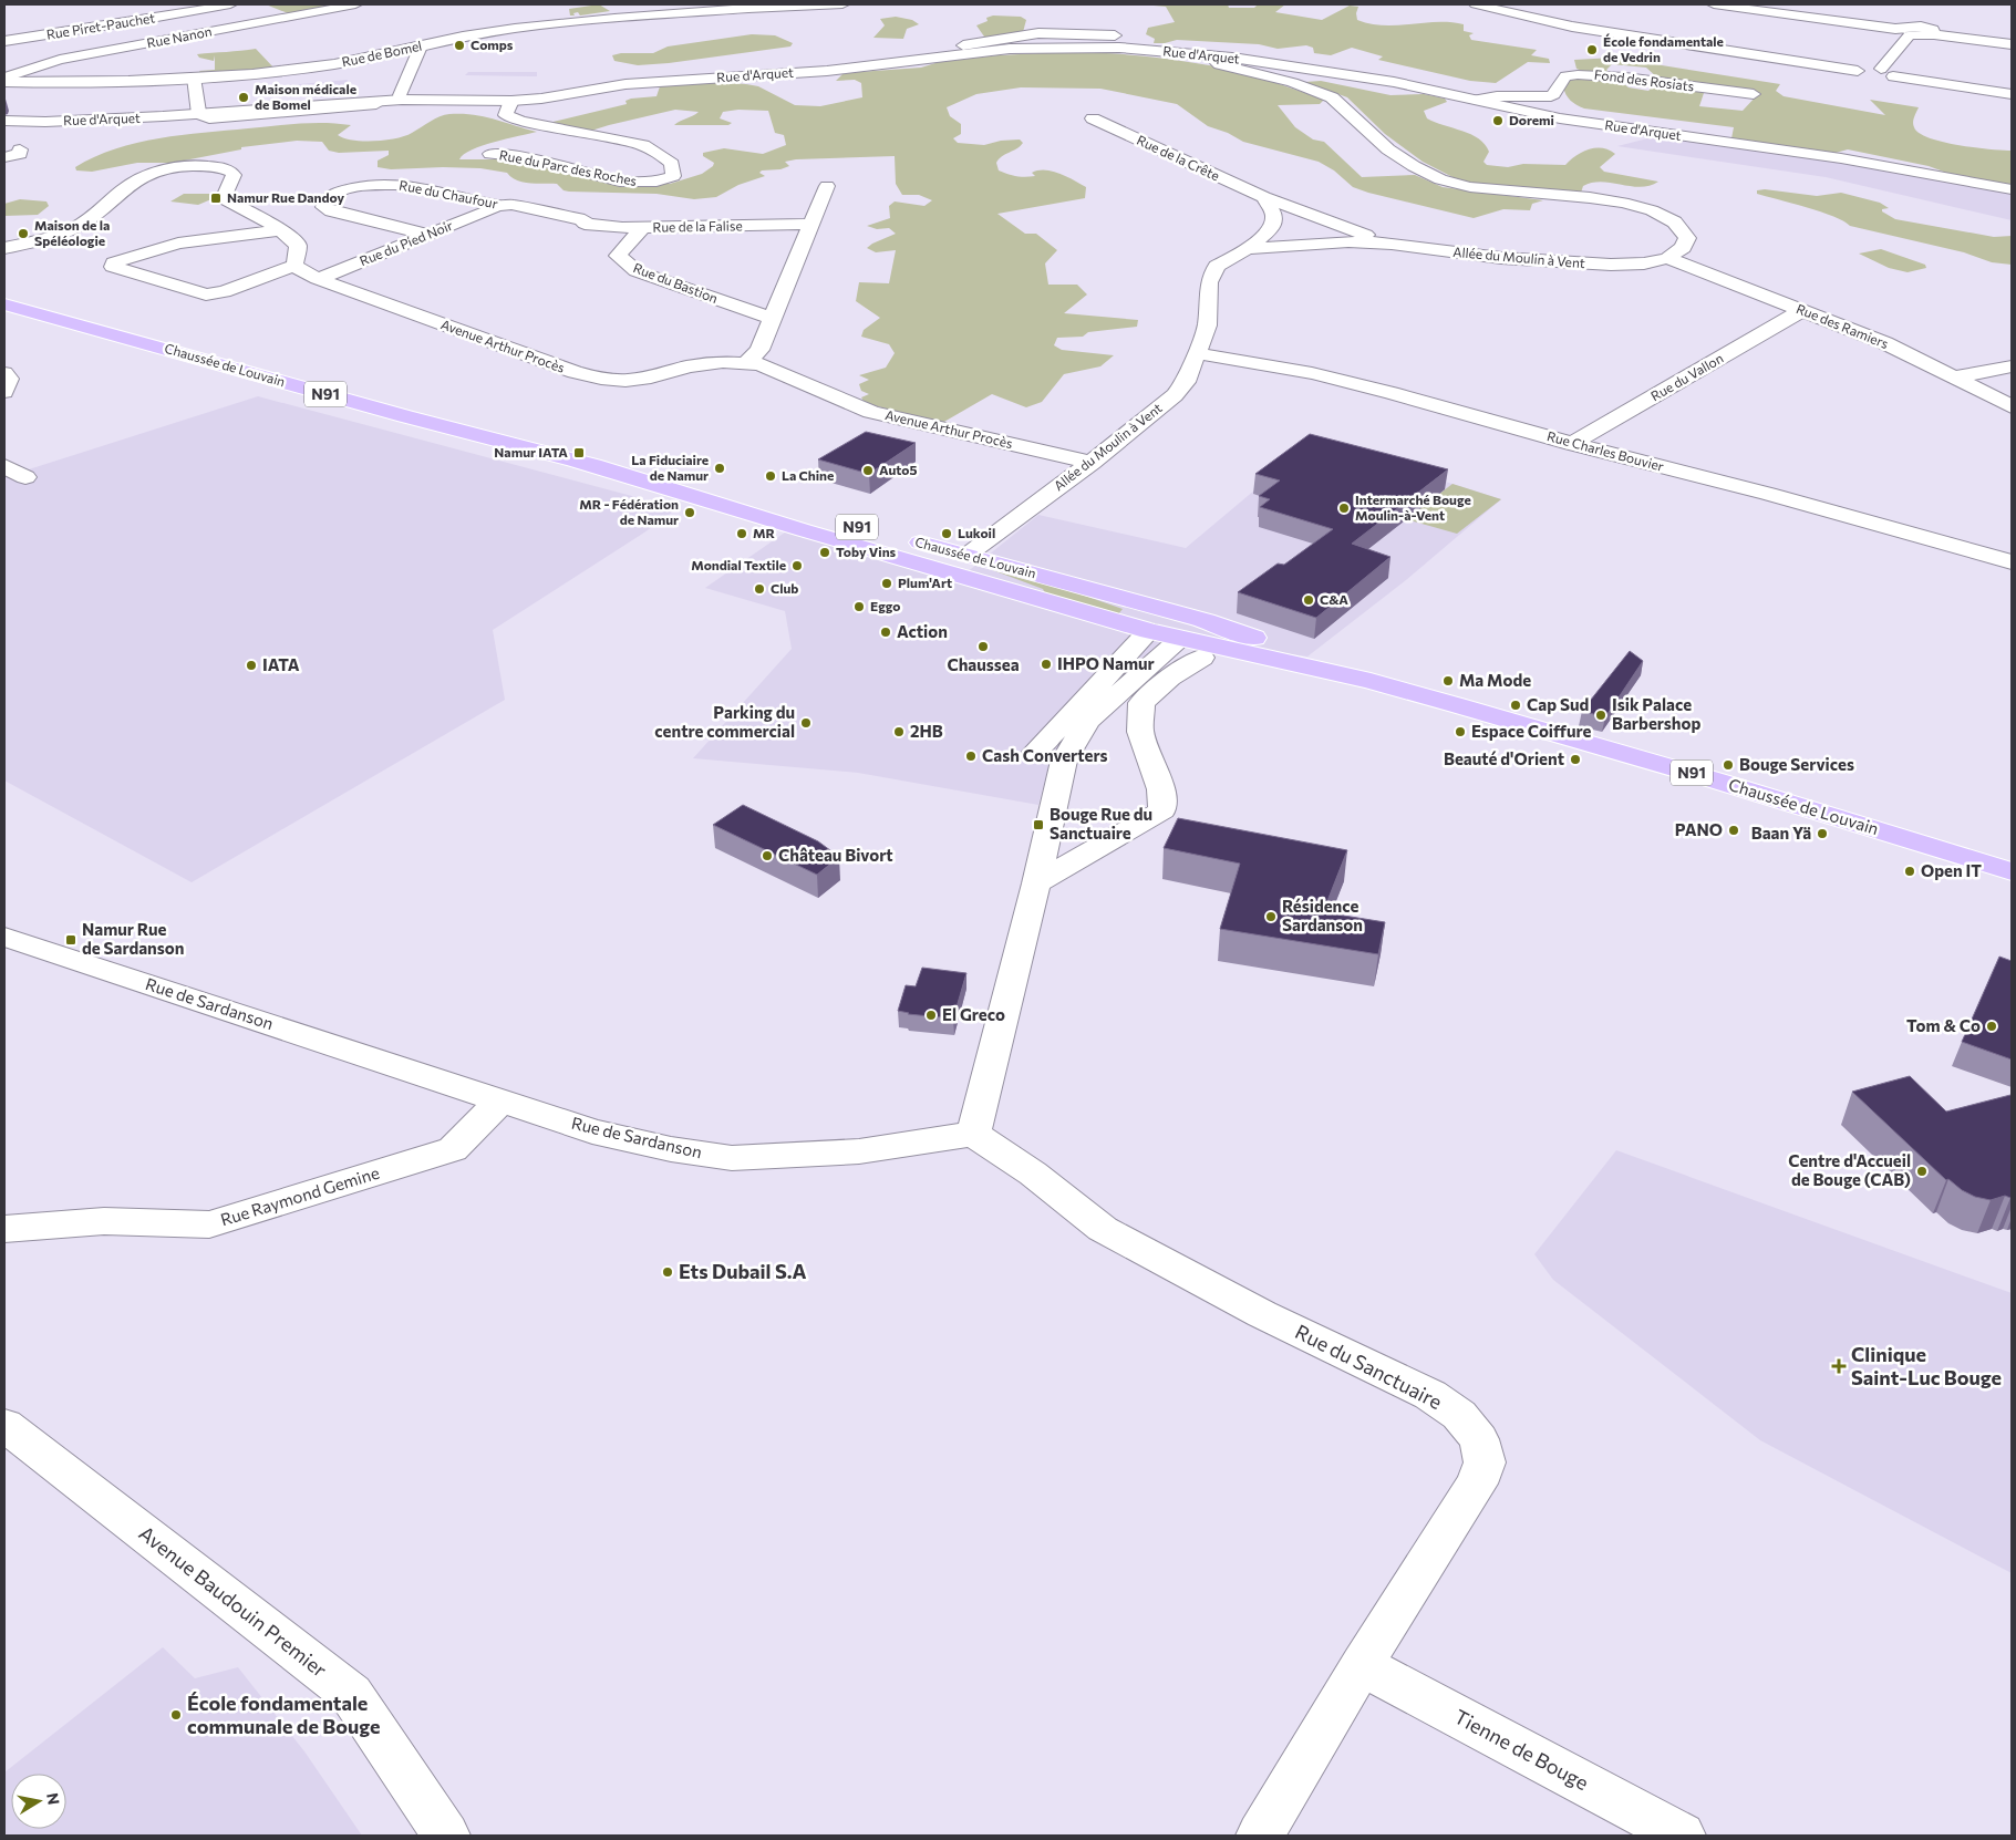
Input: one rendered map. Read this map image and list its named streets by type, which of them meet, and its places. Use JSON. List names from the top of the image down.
{
  "streets": {
    "main road": ["Chaussée de Louvain", "N91"],
    "street": [
      "Rue Piret-Pauchet",
      "Rue Nanon",
      "Rue de Bomel",
      "Rue d'Arquet",
      "Fond des Rosiats",
      "Rue de la Crête",
      "Rue du Parc des Roches",
      "Rue du Chaufour",
      "Rue de la Falise",
      "Rue du Pied Noir",
      "Allée du Moulin à Vent",
      "Rue du Bastion",
      "Rue des Ramiers",
      "Avenue Arthur Procès",
      "Rue du Vallon",
      "Rue Charles Bouvier",
      "Rue de Sardanson",
      "Rue Raymond Gemine",
      "Rue du Sanctuaire",
      "Avenue Baudouin Premier",
      "Tienne de Bouge"
    ]
  },
  "crossings": [
    ["Rue d'Arquet", "Fond des Rosiats"],
    ["Rue d'Arquet", "Rue du Parc des Roches"],
    ["Rue de la Crête", "Allée du Moulin à Vent"],
    ["Rue du Chaufour", "Rue de la Falise"],
    ["Rue du Chaufour", "Rue du Pied Noir"],
    ["Rue de la Falise", "Rue du Bastion"],
    ["Rue du Pied Noir", "Avenue Arthur Procès"],
    ["Allée du Moulin à Vent", "Rue des Ramiers"],
    ["Allée du Moulin à Vent", "Avenue Arthur Procès"],
    ["Allée du Moulin à Vent", "Chaussée de Louvain"],
    ["Allée du Moulin à Vent", "Rue Charles Bouvier"],
    ["Rue des Ramiers", "Rue du Vallon"],
    ["Rue du Vallon", "Rue Charles Bouvier"],
    ["Rue de Sardanson", "Rue Raymond Gemine"],
    ["Rue de Sardanson", "Rue du Sanctuaire"],
    ["Rue du Sanctuaire", "Tienne de Bouge"]
  ],
  "places": {
    "other": [
      "Comps",
      "École fondamentale de Vedrin",
      "Maison médicale de Bomel",
      "Doremi",
      "Maison de la Spéléologie",
      "La Fiduciaire de Namur",
      "Auto5",
      "La Chine",
      "Intermarché Bouge Moulin-à-Vent",
      "MR - Fédération de Namur",
      "MR",
      "Lukoil",
      "Toby Vins",
      "Mondial Textile",
      "Plum'Art",
      "Club",
      "C&A",
      "Eggo",
      "Action",
      "Chaussea",
      "IHPO Namur",
      "IATA",
      "Ma Mode",
      "Cap Sud",
      "Isik Palace Barbershop",
      "Parking du centre commercial",
      "2HB",
      "Espace Coiffure",
      "Cash Converters",
      "Beauté d'Orient",
      "Bouge Services",
      "PANO",
      "Baan Yä",
      "Château Bivort",
      "Open IT",
      "Résidence Sardanson",
      "El Greco",
      "Tom & Co",
      "Centre d'Accueil de Bouge (CAB)",
      "Ets Dubail S.A",
      "École fondamentale communale de Bouge"
    ],
    "transit": [
      "Namur Rue Dandoy",
      "Namur IATA",
      "Bouge Rue du Sanctuaire",
      "Namur Rue de Sardanson"
    ],
    "health": ["Clinique Saint-Luc Bouge"]
  },
  "north": "right"
}
